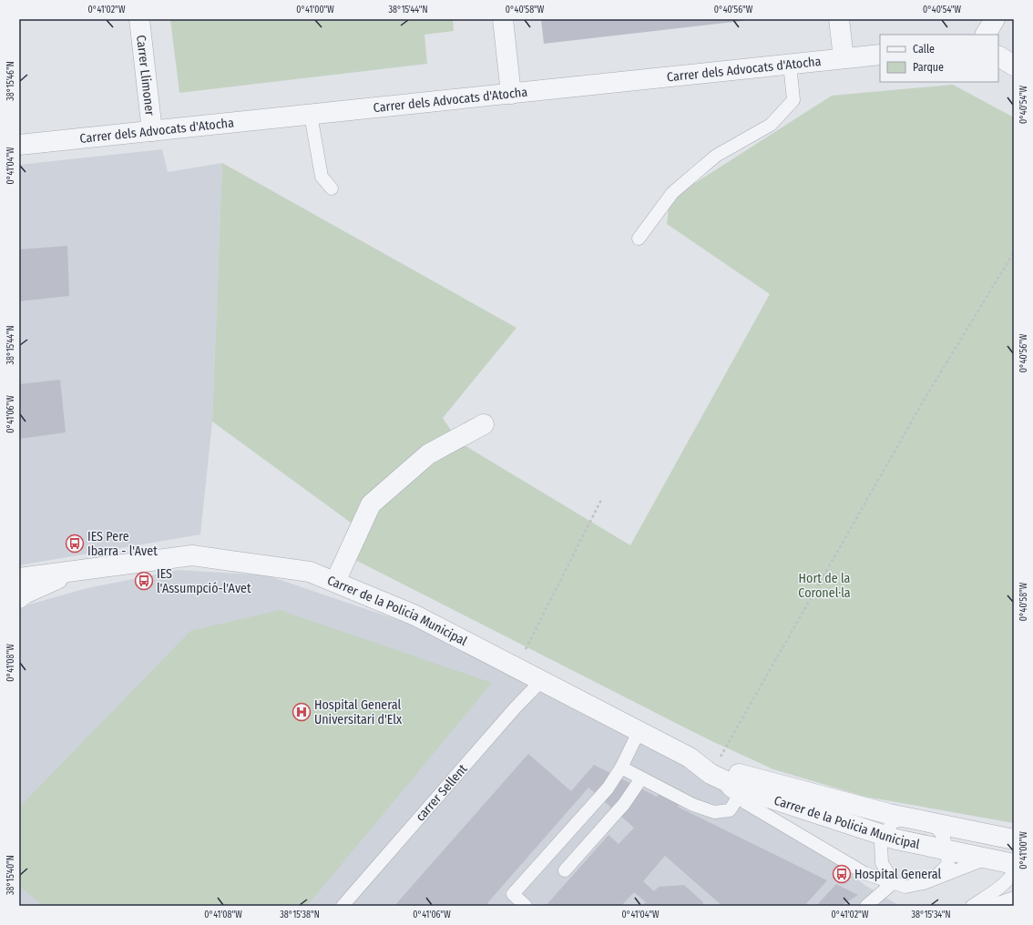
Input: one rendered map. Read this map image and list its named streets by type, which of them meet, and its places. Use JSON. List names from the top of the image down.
{
  "streets": {
    "street": ["Carrer dels Advocats d'Atocha", "Carrer Llimoner", "Carrer de la Policia Municipal"],
    "lane": ["carrer Sellent"]
  },
  "crossings": [
    ["Carrer dels Advocats d'Atocha", "Carrer Llimoner"],
    ["Carrer de la Policia Municipal", "carrer Sellent"]
  ],
  "parks": ["Hort de la Coronel·la"],
  "places": {
    "bus stop": ["IES Pere Ibarra - l'Avet", "IES l'Assumpció-l'Avet", "Hospital General"],
    "hospital": ["Hospital General Universitari d'Elx"]
  },
  "legend": ["Calle", "Parque"],
  "coordinates": [
    "0°41'02\"W",
    "0°41'00\"W",
    "38°15'44\"N",
    "0°40'58\"W",
    "0°40'56\"W",
    "0°40'54\"W",
    "38°15'46\"N",
    "0°41'04\"W",
    "0°41'06\"W",
    "0°41'08\"W",
    "38°15'40\"N",
    "38°15'38\"N",
    "38°15'34\"N"
  ]
}
